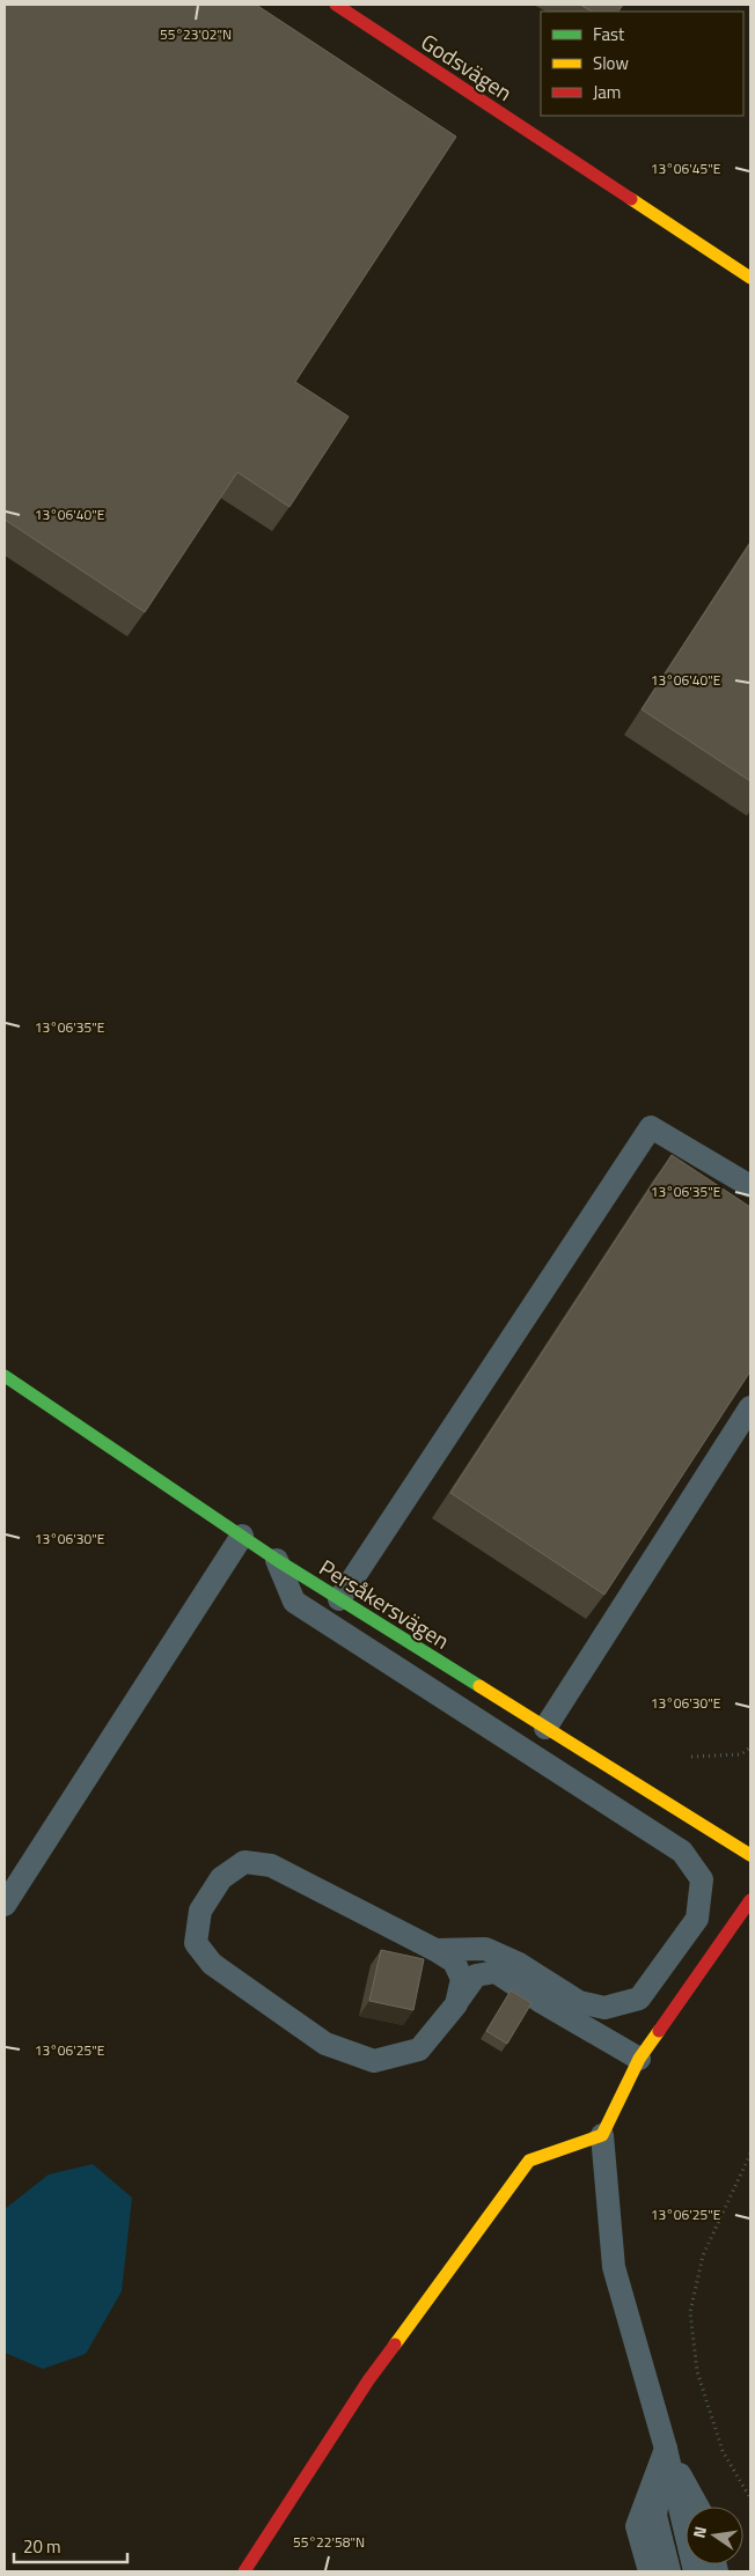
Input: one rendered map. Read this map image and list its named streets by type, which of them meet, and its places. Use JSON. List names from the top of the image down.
{
  "streets": {
    "street": ["Godsvägen", "Persåkersvägen"]
  },
  "legend": ["Fast", "Slow", "Jam"],
  "scale_bar": "20 m",
  "north": "left",
  "coordinates": [
    "55°23'02\"N",
    "13°06'45\"E",
    "13°06'40\"E",
    "13°06'35\"E",
    "13°06'30\"E",
    "13°06'25\"E",
    "55°22'58\"N"
  ]
}
